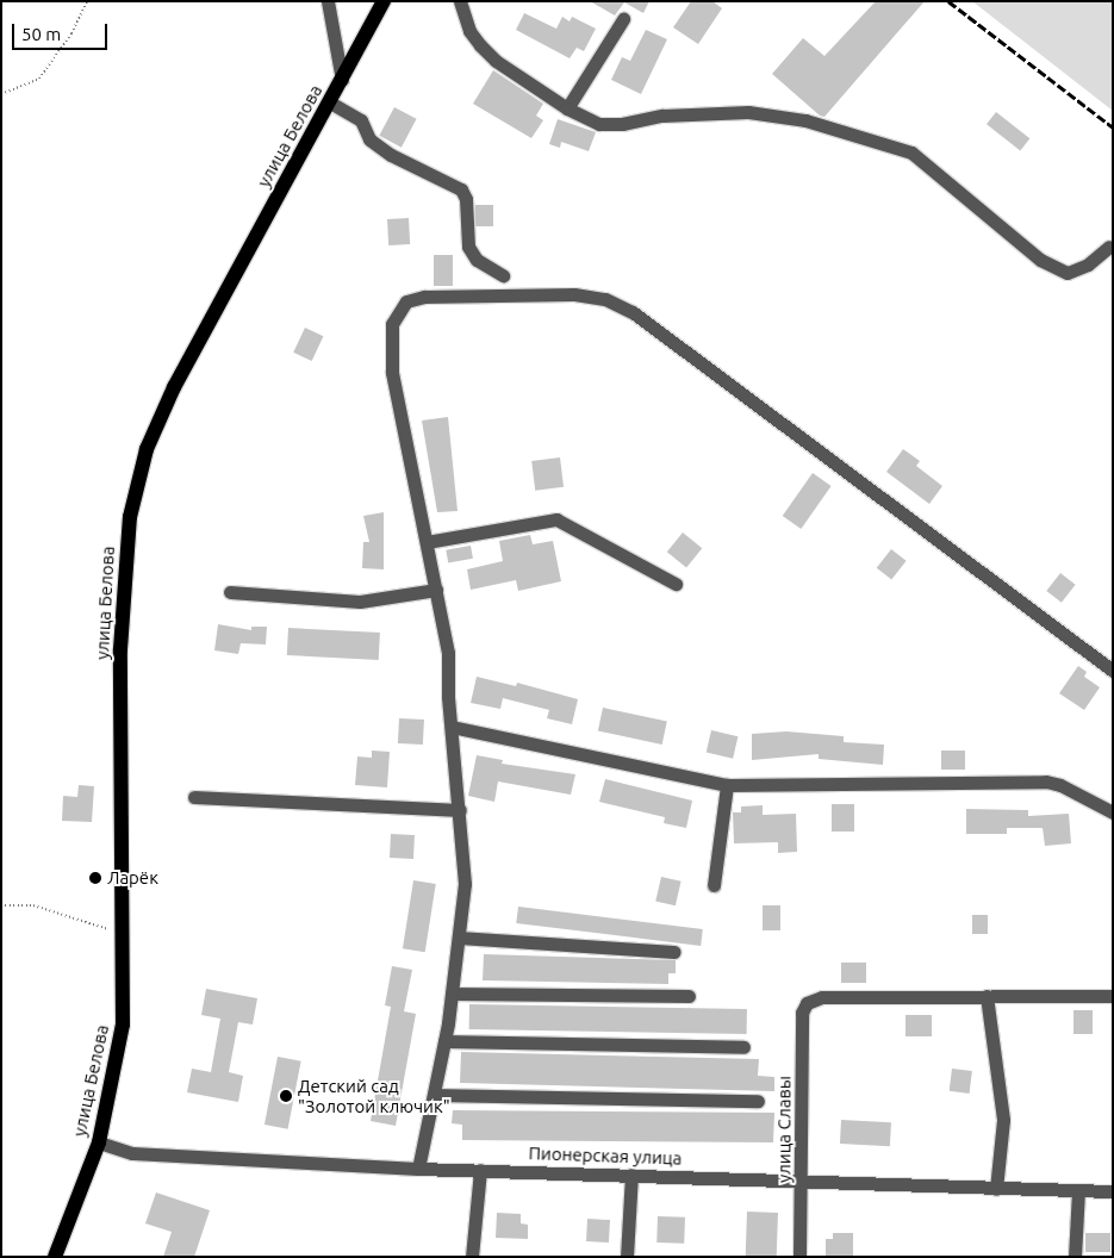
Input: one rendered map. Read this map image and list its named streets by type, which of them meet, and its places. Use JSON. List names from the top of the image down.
{
  "streets": {
    "main road": ["улица Белова"],
    "street": ["улица Славы", "Пионерская улица"]
  },
  "crossings": [
    ["улица Белова", "Пионерская улица"],
    ["улица Славы", "Пионерская улица"]
  ],
  "places": ["Ларёк", "Детский сад \"Золотой ключик\""],
  "scale_bar": "50 m"
}
